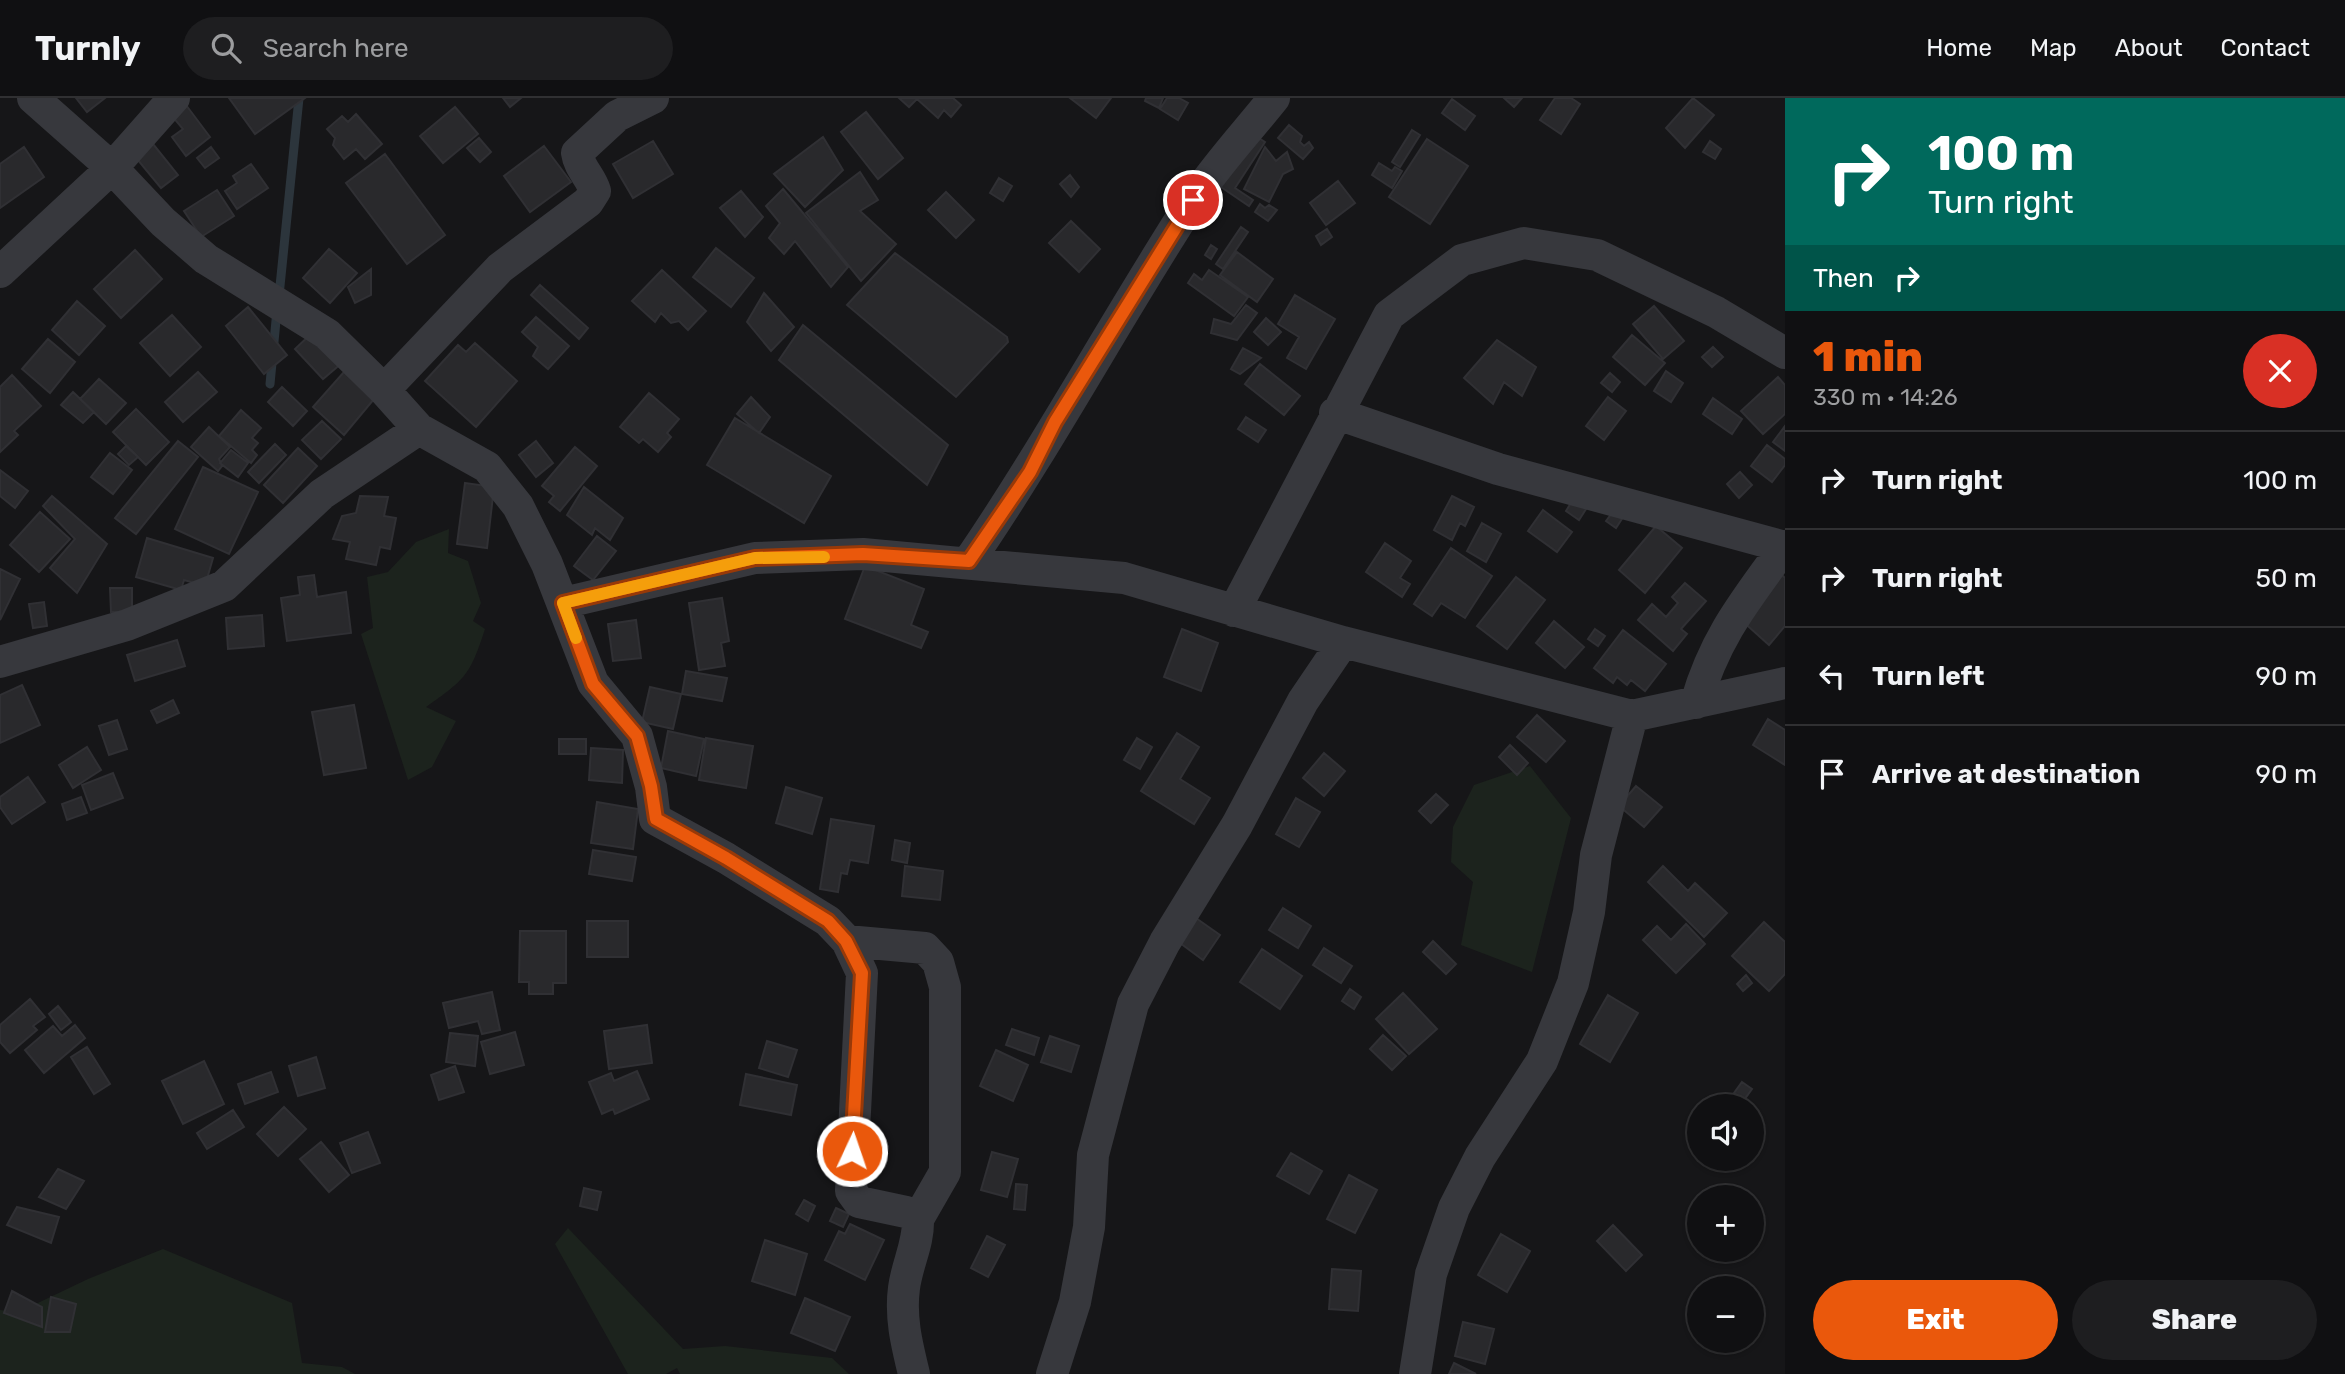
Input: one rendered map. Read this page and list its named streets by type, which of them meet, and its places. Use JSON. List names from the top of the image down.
{
  "page": {
    "header": "Turnly",
    "search": "Search here",
    "nav": [
      "Home",
      "Map",
      "About",
      "Contact"
    ],
    "turn": ["100 m", "Turn right"],
    "then": "Then",
    "heading": ["1 min", "330 m · 14:26"],
    "list": [
      {
        "name": "Turn right",
        "value": "100 m"
      },
      {
        "name": "Turn right",
        "value": "50 m"
      },
      {
        "name": "Turn left",
        "value": "90 m"
      },
      {
        "name": "Arrive at destination",
        "value": "90 m"
      }
    ],
    "map_buttons": ["+", "−"],
    "buttons": ["Exit", "Share"]
  }
}
